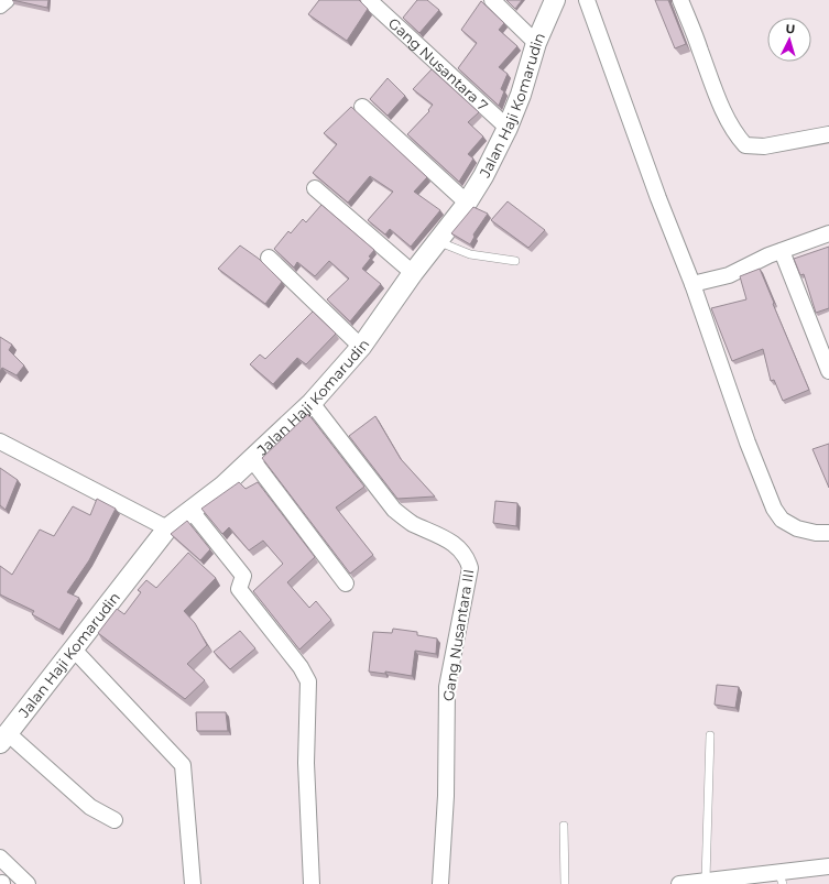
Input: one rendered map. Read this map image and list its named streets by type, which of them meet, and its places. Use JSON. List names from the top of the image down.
{
  "streets": {
    "street": ["Gang Nusantara 7", "Jalan Haji Komarudin", "Gang Nusantara III"]
  },
  "crossings": [
    ["Gang Nusantara 7", "Jalan Haji Komarudin"],
    ["Jalan Haji Komarudin", "Gang Nusantara III"]
  ],
  "north": "top"
}
